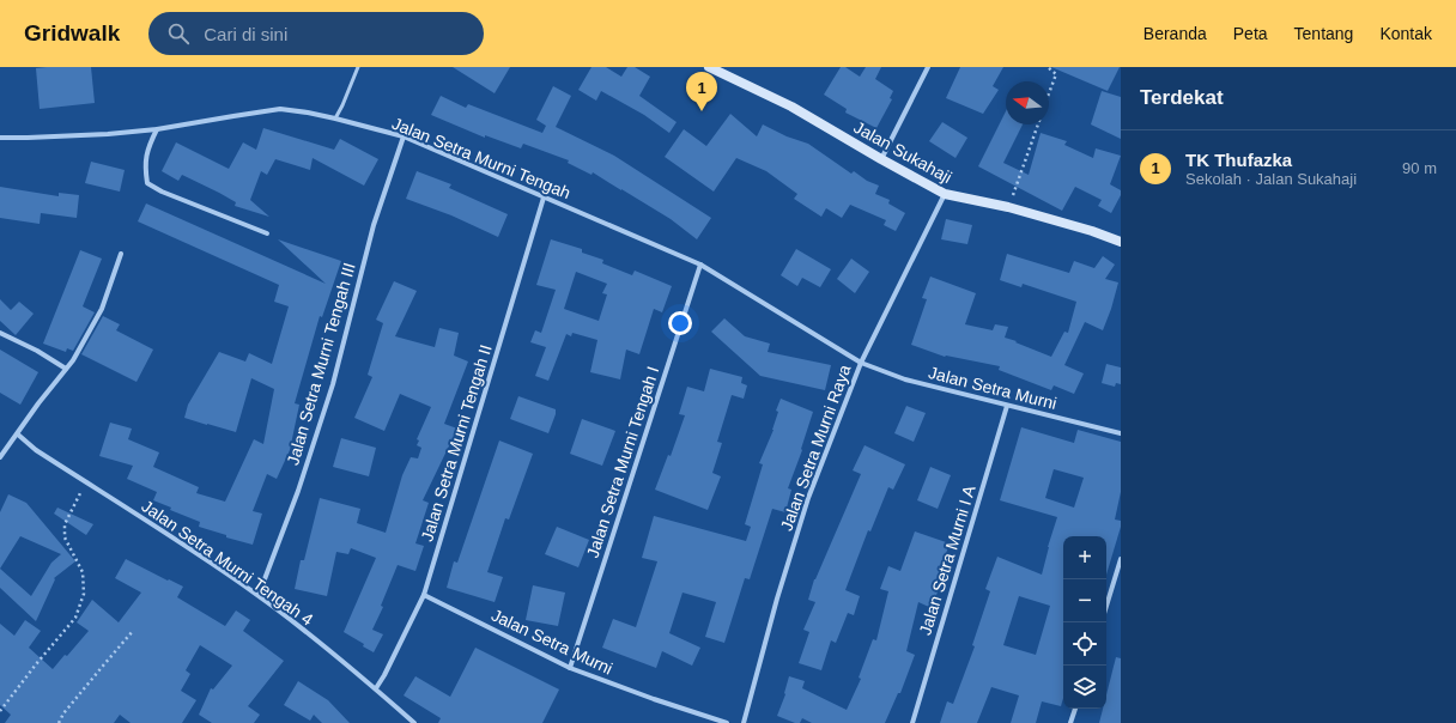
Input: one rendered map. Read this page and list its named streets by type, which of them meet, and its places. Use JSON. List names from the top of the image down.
{
  "streets": {
    "street": [
      "Jalan Sukahaji",
      "Jalan Setra Murni Tengah",
      "Jalan Setra Murni Tengah III",
      "Jalan Setra Murni",
      "Jalan Setra Murni Tengah II",
      "Jalan Setra Murni Raya",
      "Jalan Setra Murni Tengah I",
      "Jalan Setra Murni I A",
      "Jalan Setra Murni Tengah 4"
    ]
  },
  "crossings": [
    ["Jalan Sukahaji", "Jalan Setra Murni Raya"],
    ["Jalan Setra Murni Tengah", "Jalan Setra Murni Tengah III"],
    ["Jalan Setra Murni Tengah", "Jalan Setra Murni"],
    ["Jalan Setra Murni Tengah", "Jalan Setra Murni Tengah II"],
    ["Jalan Setra Murni Tengah", "Jalan Setra Murni Raya"],
    ["Jalan Setra Murni Tengah", "Jalan Setra Murni Tengah I"],
    ["Jalan Setra Murni Tengah III", "Jalan Setra Murni Tengah 4"],
    ["Jalan Setra Murni", "Jalan Setra Murni Tengah II"],
    ["Jalan Setra Murni", "Jalan Setra Murni Raya"],
    ["Jalan Setra Murni", "Jalan Setra Murni Tengah I"],
    ["Jalan Setra Murni", "Jalan Setra Murni I A"],
    ["Jalan Setra Murni Tengah II", "Jalan Setra Murni Tengah 4"]
  ],
  "north": "left",
  "page": {
    "header": "Gridwalk",
    "search": "Cari di sini",
    "nav": [
      "Beranda",
      "Peta",
      "Tentang",
      "Kontak"
    ],
    "heading": "Terdekat",
    "pins": "1",
    "list": [
      {
        "mark": "1",
        "name": "TK Thufazka",
        "note": "Sekolah · Jalan Sukahaji",
        "value": "90 m"
      }
    ],
    "map_buttons": ["+", "−"]
  }
}
